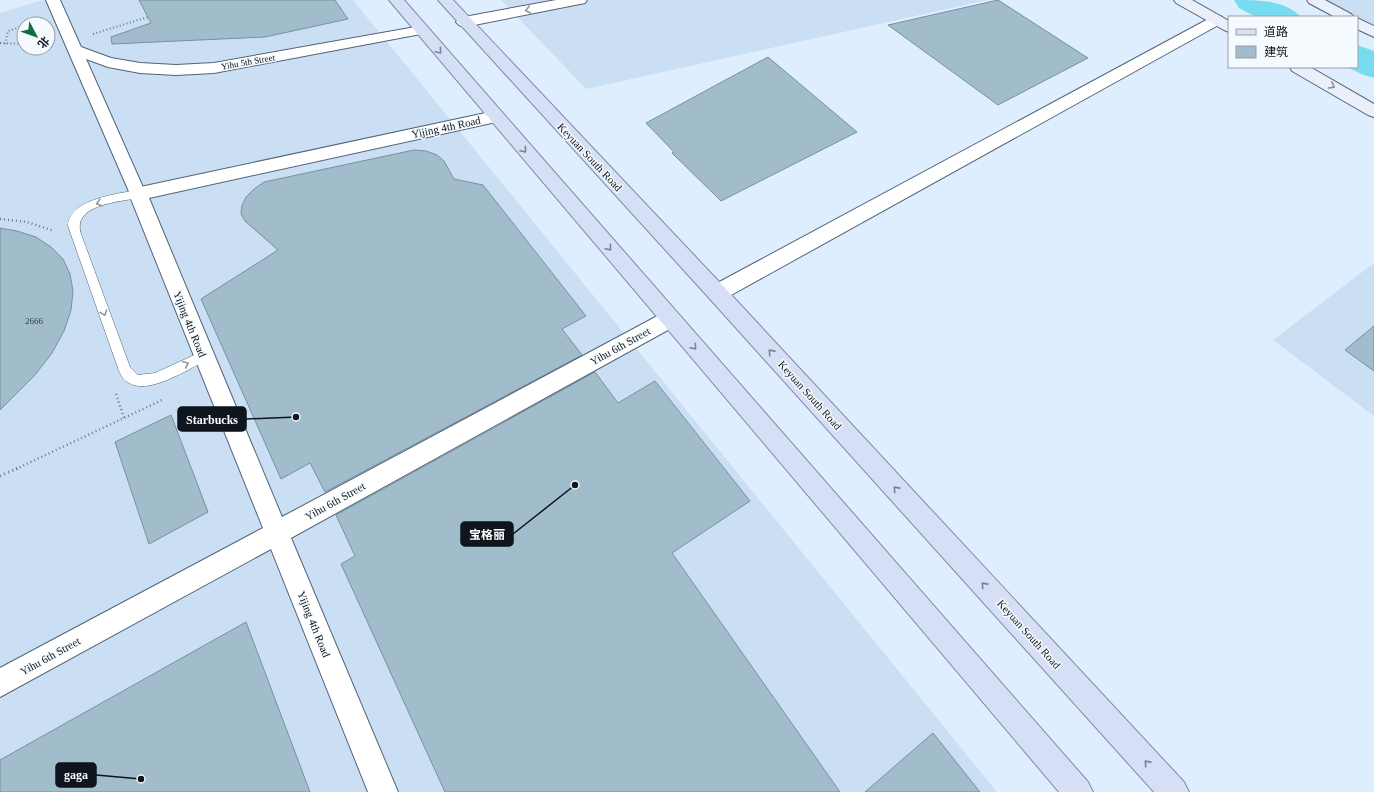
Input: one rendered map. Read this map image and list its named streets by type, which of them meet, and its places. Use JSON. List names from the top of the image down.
{
  "streets": {
    "main road": ["Keyuan South Road"],
    "street": ["Yihu 5th Street", "Yijing 4th Road", "Yihu 6th Street"]
  },
  "crossings": [
    ["Yijing 4th Road", "Yihu 6th Street"]
  ],
  "places": ["Starbucks", "宝格丽", "gaga"],
  "house_numbers": ["2666"],
  "legend": ["道路", "建筑"],
  "north": "bottom right"
}
